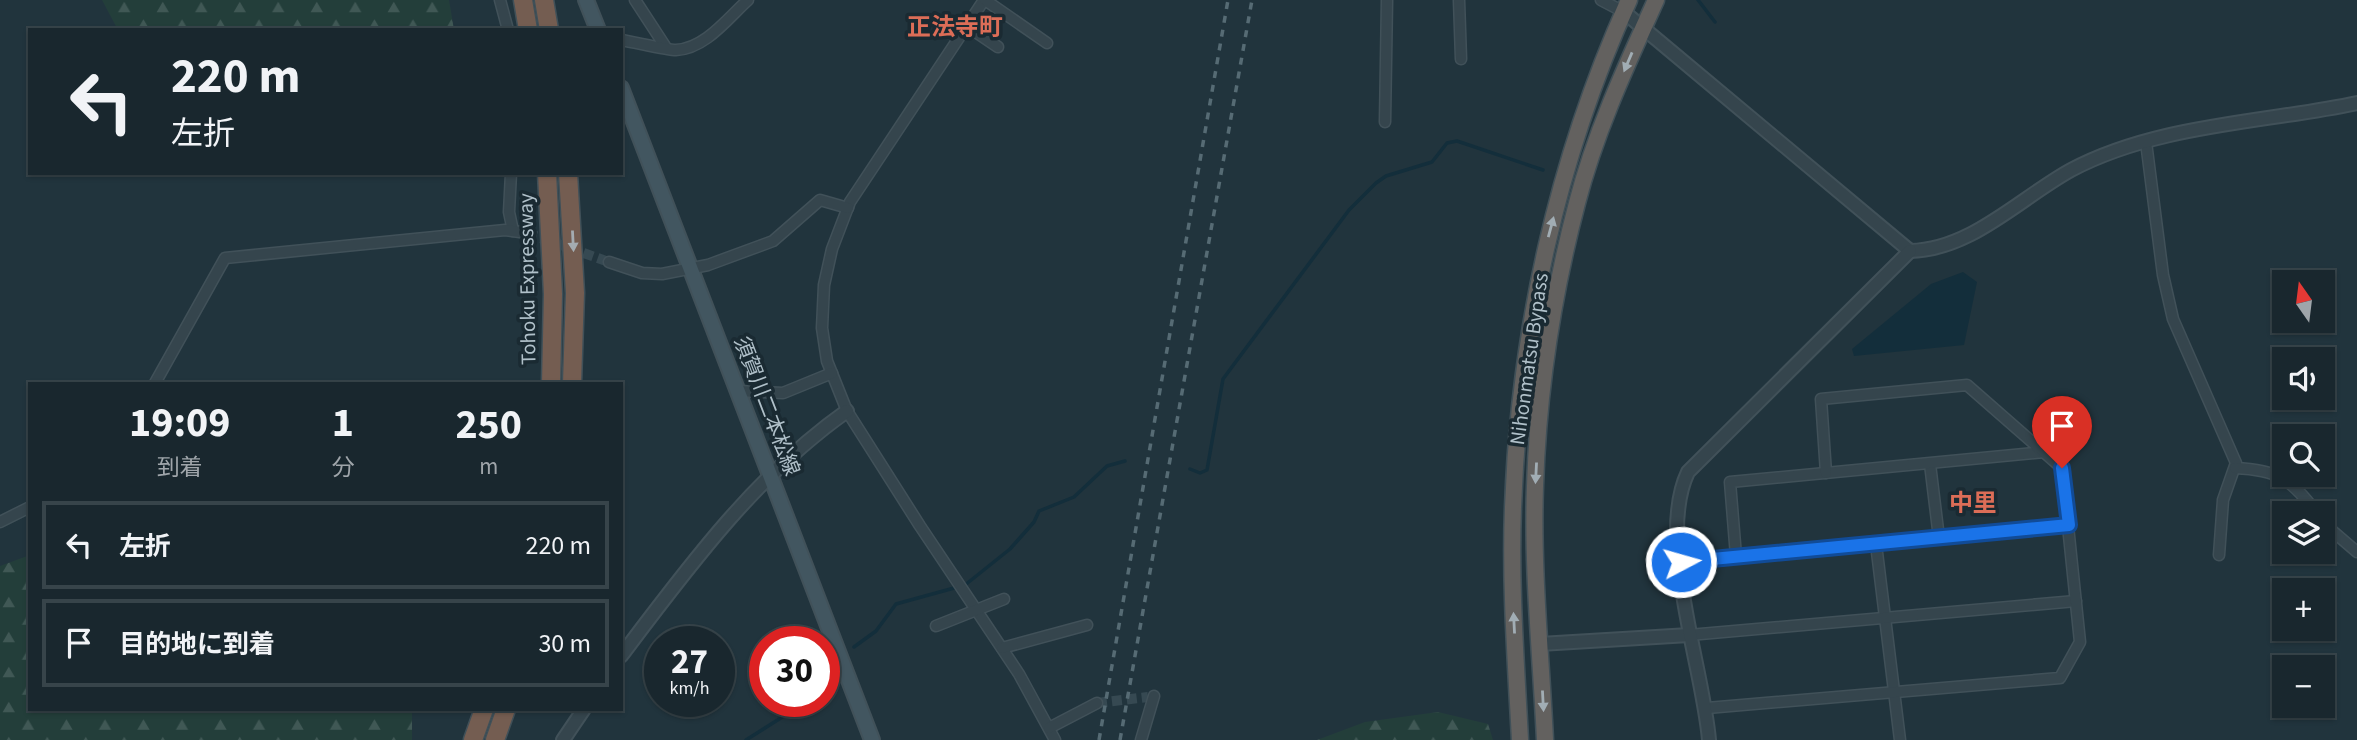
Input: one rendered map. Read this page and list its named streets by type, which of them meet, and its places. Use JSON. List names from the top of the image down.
{
  "streets": {
    "highway": ["Tohoku Expressway", "Nihonmatsu Bypass"],
    "main road": ["須賀川二本松線"]
  },
  "districts": ["正法寺町", "中里"],
  "north": "top",
  "page": {
    "turn": ["220 m", "左折"],
    "map_buttons": ["+", "−"],
    "eta": [
      "19:09",
      "到着",
      "1",
      "分",
      "250",
      "m"
    ],
    "list": [
      {
        "name": "左折",
        "value": "220 m"
      },
      {
        "name": "目的地に到着",
        "value": "30 m"
      }
    ],
    "speed": "27 km/h",
    "limit": "30"
  }
}
